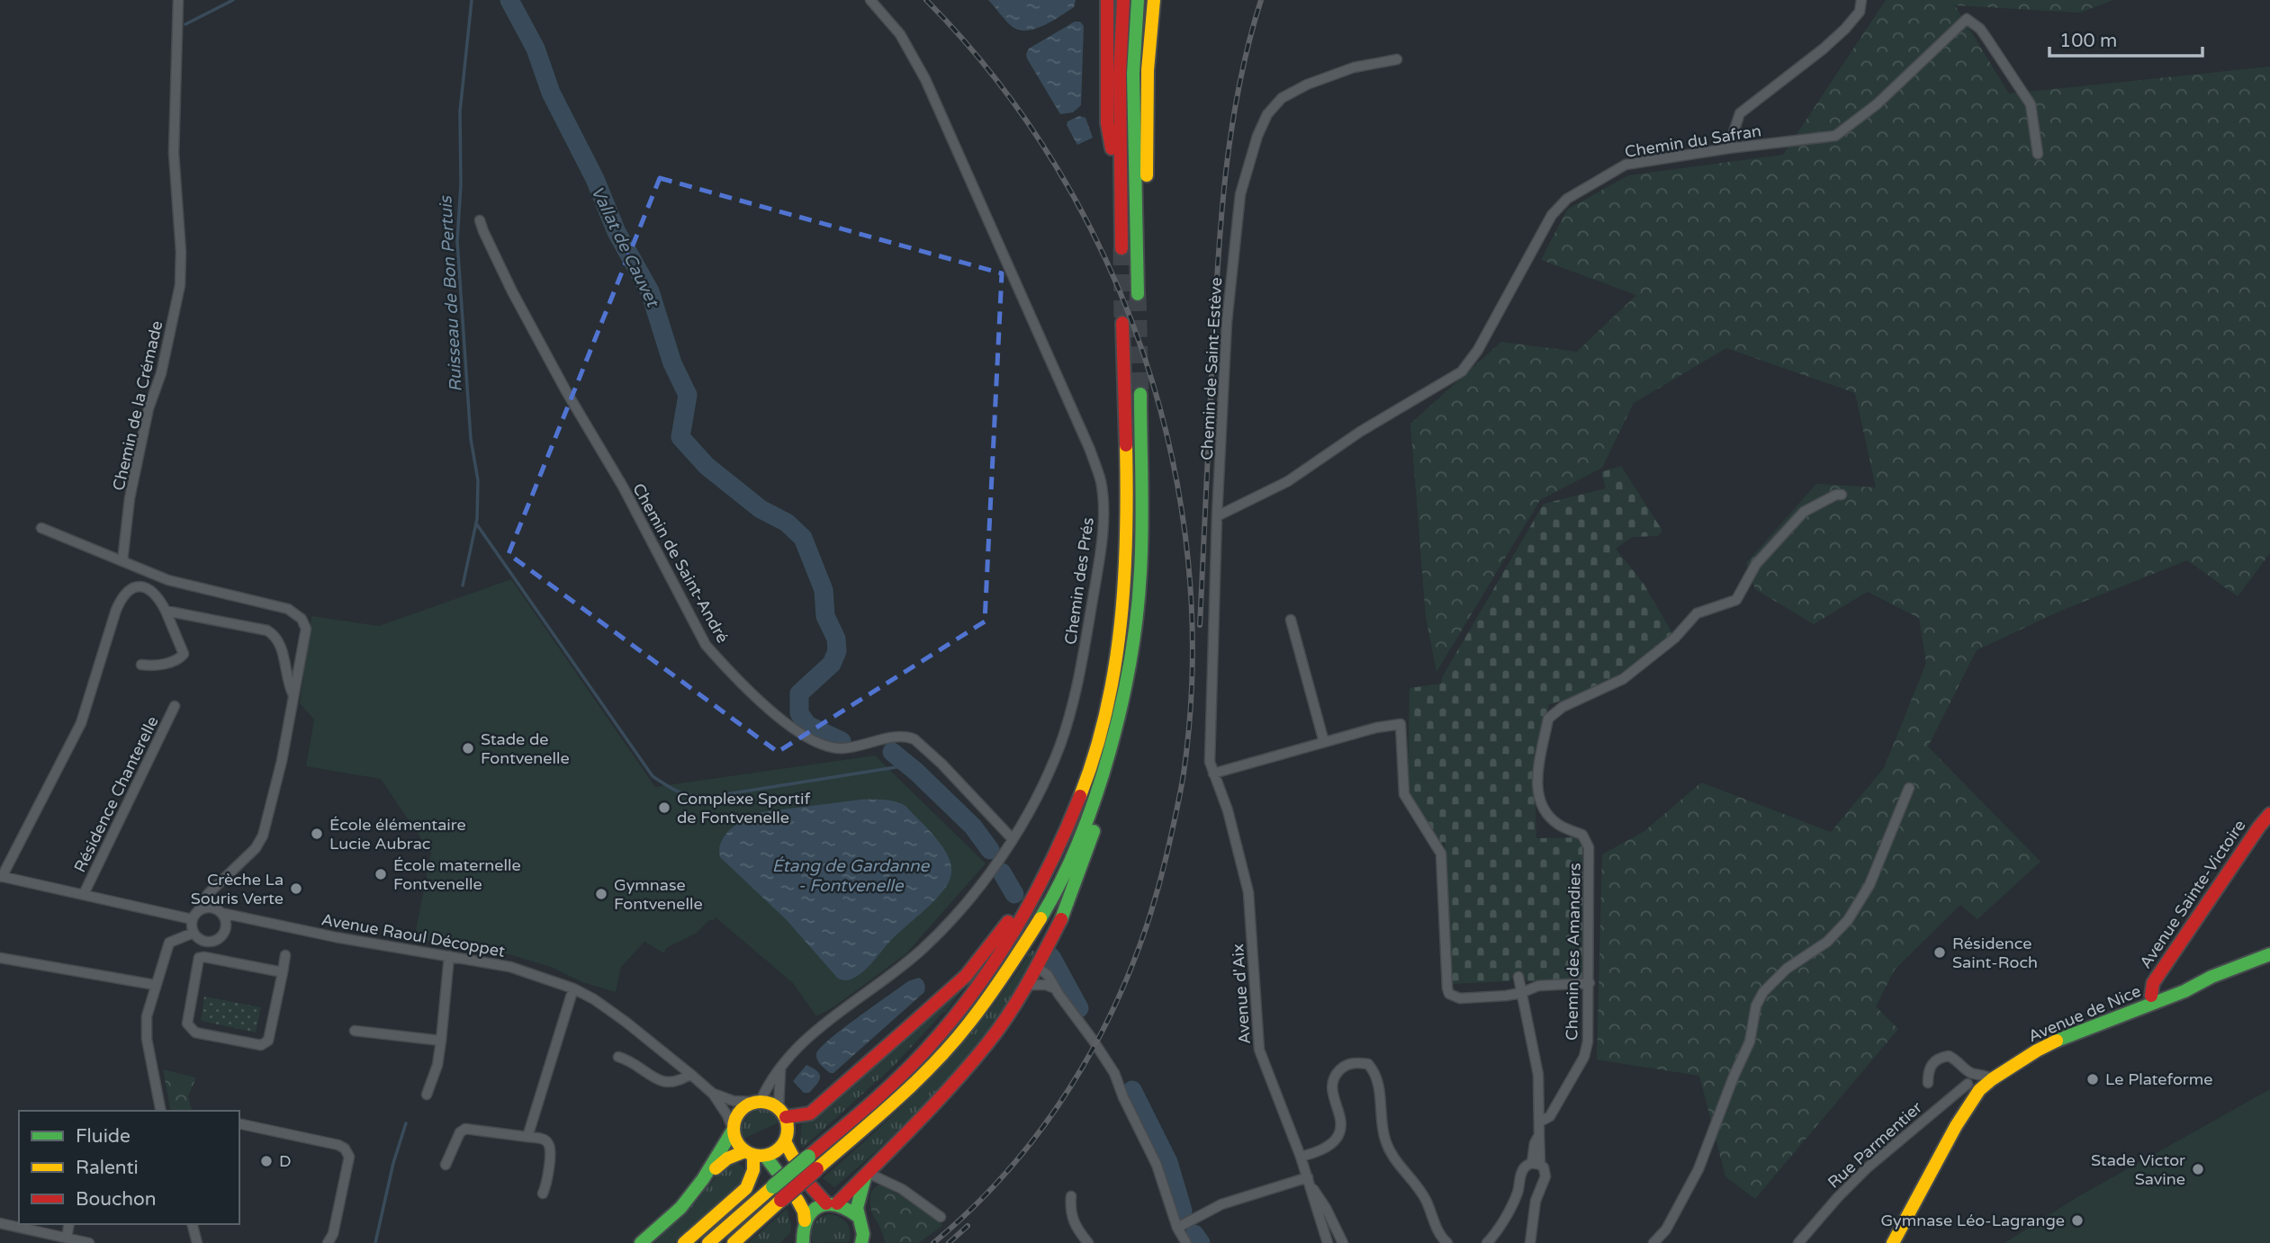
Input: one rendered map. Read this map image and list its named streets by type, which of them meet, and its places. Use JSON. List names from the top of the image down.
{
  "streets": {
    "main road": ["Avenue Sainte-Victoire", "Avenue de Nice"],
    "street": [
      "Chemin du Safran",
      "Chemin de Saint-Estève",
      "Chemin de la Crémade",
      "Chemin de Saint-André",
      "Chemin des Prés",
      "Résidence Chanterelle",
      "Avenue Raoul Décoppet",
      "Chemin des Amandiers",
      "Avenue d'Aix",
      "Rue Parmentier"
    ]
  },
  "crossings": [
    ["Chemin du Safran", "Chemin de Saint-Estève"],
    ["Chemin de Saint-Estève", "Avenue d'Aix"],
    ["Chemin de Saint-André", "Chemin des Prés"],
    ["Chemin des Prés", "Avenue Raoul Décoppet"],
    ["Avenue Sainte-Victoire", "Avenue de Nice"]
  ],
  "water": ["Vallat de Cauvet", "Ruisseau de Bon Pertuis", "Étang de Gardanne - Fontvenelle"],
  "places": [
    "Stade de Fontvenelle",
    "Complexe Sportif de Fontvenelle",
    "École élémentaire Lucie Aubrac",
    "École maternelle Fontvenelle",
    "Crèche La Souris Verte",
    "Gymnase Fontvenelle",
    "Résidence Saint-Roch",
    "Le Plateforme",
    "D",
    "Stade Victor Savine",
    "Gymnase Léo-Lagrange"
  ],
  "legend": ["Fluide", "Ralenti", "Bouchon"],
  "scale_bar": "100 m"
}
